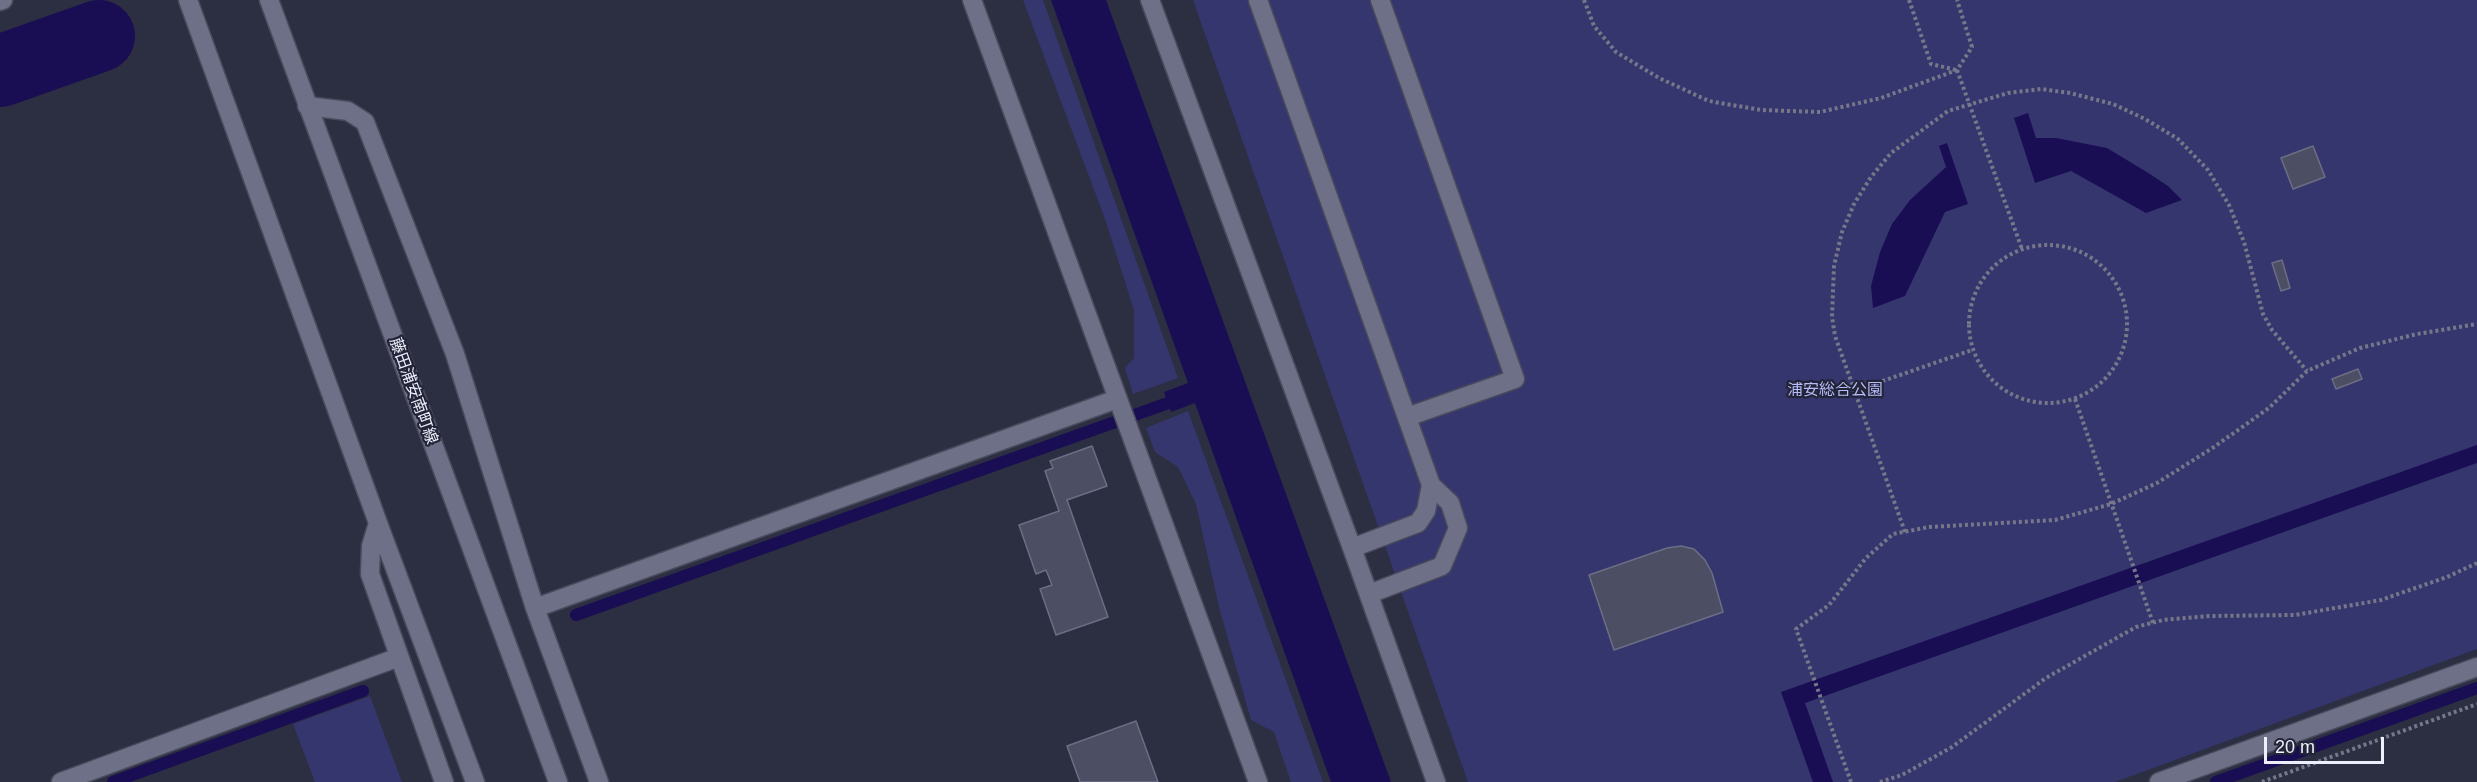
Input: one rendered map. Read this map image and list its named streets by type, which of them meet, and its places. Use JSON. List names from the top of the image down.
{
  "streets": {
    "street": ["藤田浦安南町線"]
  },
  "parks": ["浦安総合公園"],
  "scale_bar": "20 m"
}
